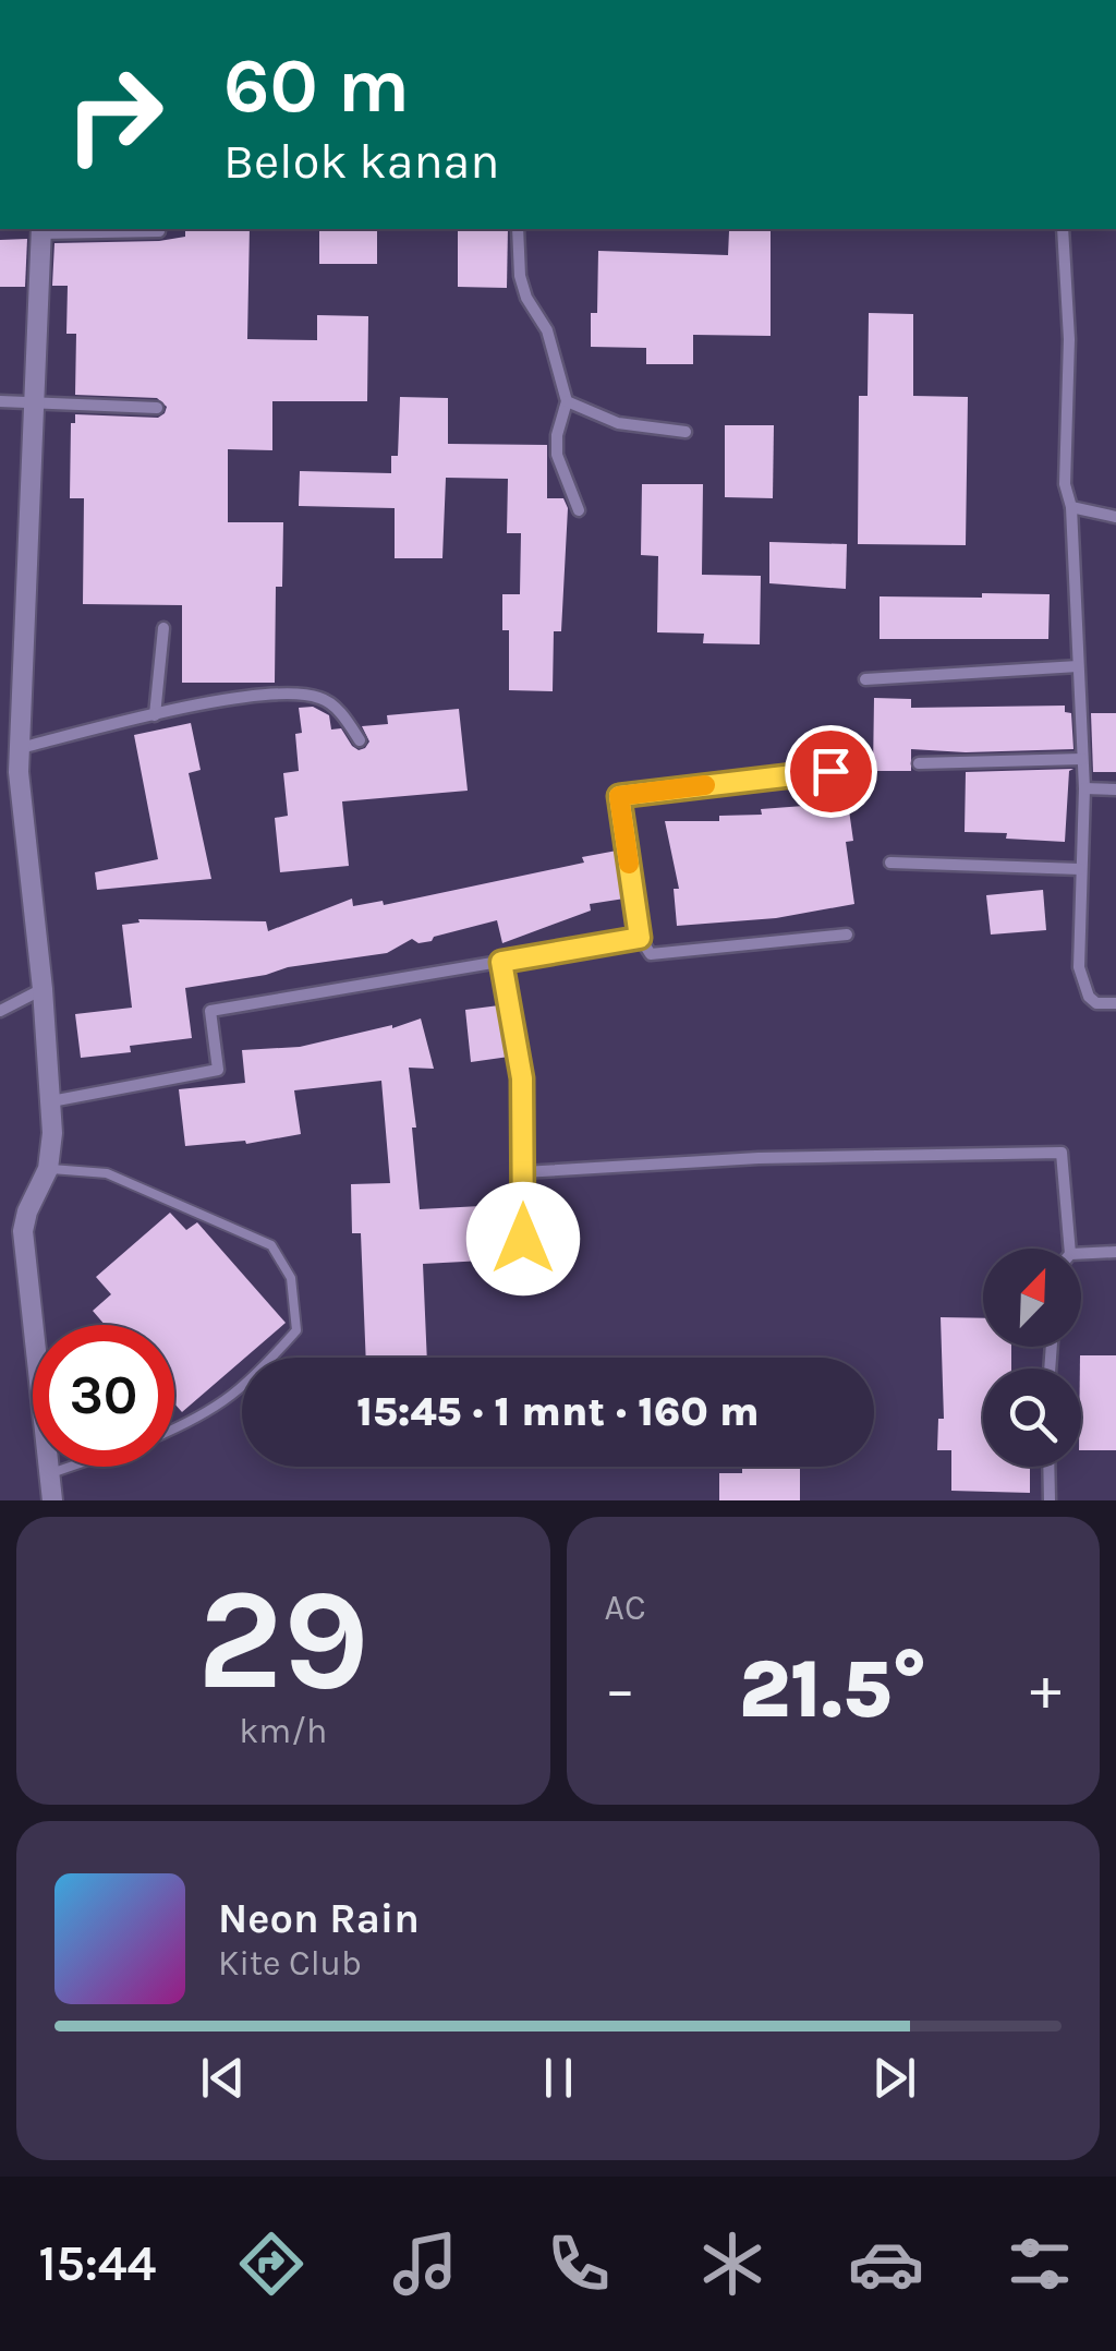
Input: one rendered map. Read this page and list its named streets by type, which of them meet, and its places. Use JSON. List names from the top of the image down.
{
  "north": "top right",
  "page": {
    "turn": ["60 m", "Belok kanan"],
    "limit": "30",
    "trip": "15:45 · 1 mnt · 160 m",
    "tile": [
      ["29", "km/h"],
      "AC"
    ],
    "heat": ["−", "21.5°", "+"],
    "song": ["Neon Rain", "Kite Club"],
    "tabs": "15:44"
  }
}
